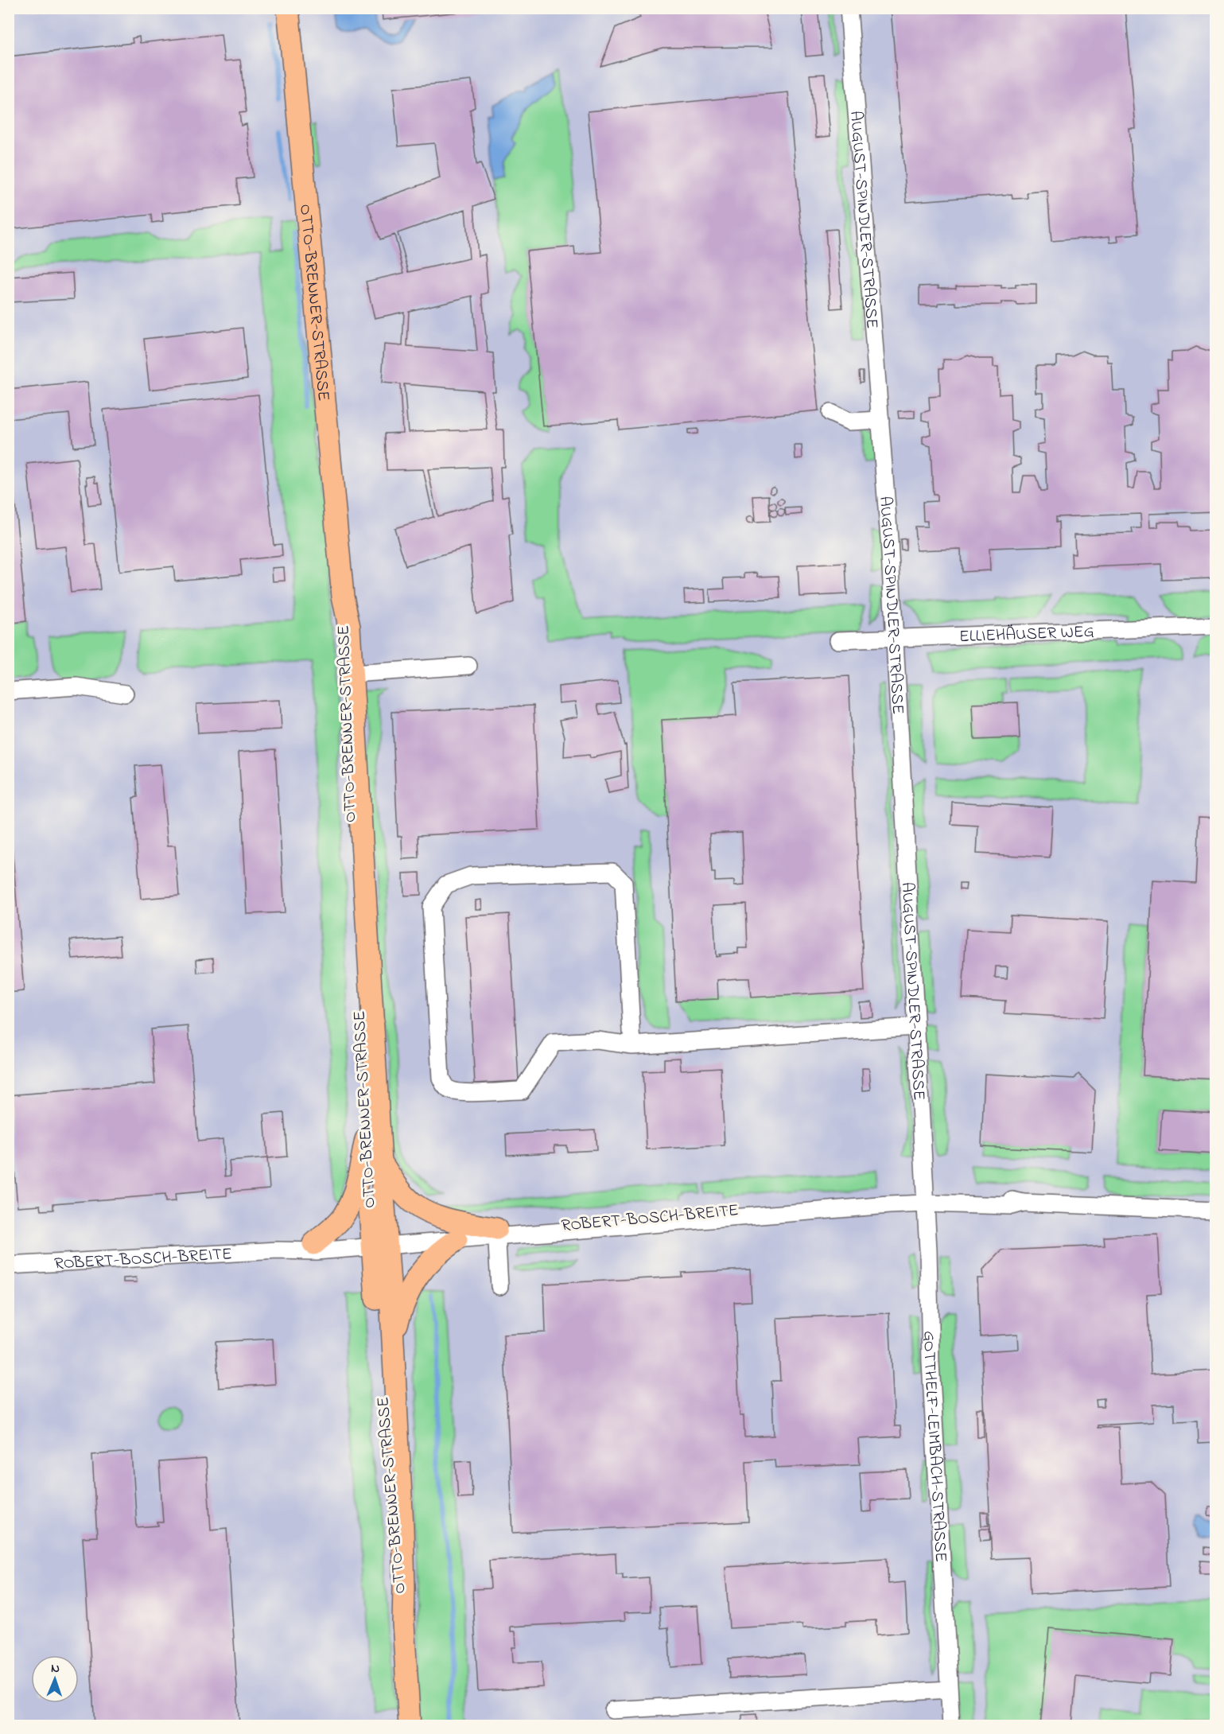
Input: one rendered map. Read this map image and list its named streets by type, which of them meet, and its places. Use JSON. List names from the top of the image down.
{
  "streets": {
    "main road": ["OTTO-BRENNER-STRASSE"],
    "street": [
      "AUGUST-SPINDLER-STRASSE",
      "ELLIEHÄUSER WEG",
      "ROBERT-BOSCH-BREITE",
      "GOTTHELF-LEIMBACH-STRASSE"
    ]
  },
  "crossings": [
    ["AUGUST-SPINDLER-STRASSE", "ELLIEHÄUSER WEG"],
    ["AUGUST-SPINDLER-STRASSE", "ROBERT-BOSCH-BREITE"],
    ["AUGUST-SPINDLER-STRASSE", "GOTTHELF-LEIMBACH-STRASSE"],
    ["OTTO-BRENNER-STRASSE", "ROBERT-BOSCH-BREITE"],
    ["ROBERT-BOSCH-BREITE", "GOTTHELF-LEIMBACH-STRASSE"]
  ],
  "north": "top"
}
